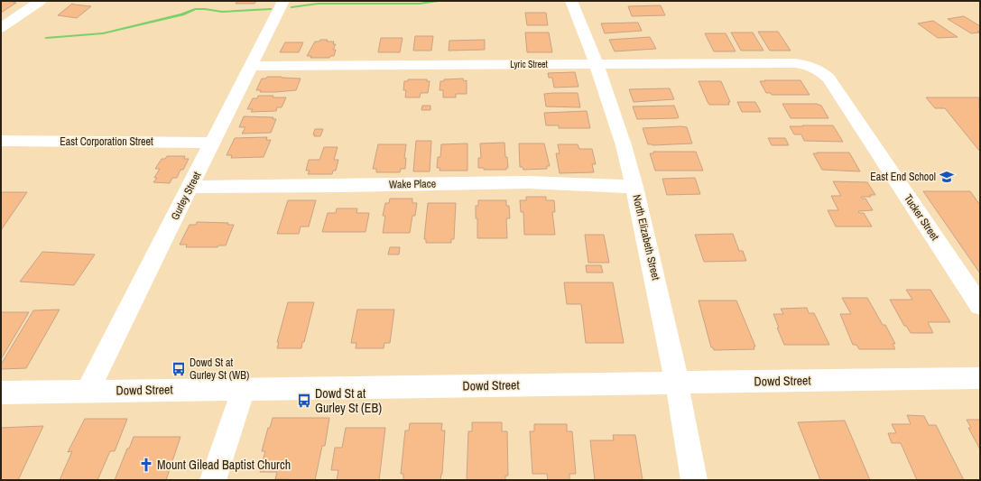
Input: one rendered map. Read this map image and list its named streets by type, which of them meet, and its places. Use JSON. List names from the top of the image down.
{
  "streets": {
    "street": [
      "Lyric Street",
      "East Corporation Street",
      "Wake Place",
      "Gurley Street",
      "Tucker Street",
      "North Elizabeth Street",
      "Dowd Street"
    ]
  },
  "crossings": [
    ["Lyric Street", "Gurley Street"],
    ["Lyric Street", "Tucker Street"],
    ["Lyric Street", "North Elizabeth Street"],
    ["East Corporation Street", "Gurley Street"],
    ["Wake Place", "Gurley Street"],
    ["Wake Place", "North Elizabeth Street"],
    ["Gurley Street", "Dowd Street"],
    ["North Elizabeth Street", "Dowd Street"]
  ],
  "places": {
    "school or university": ["East End School"],
    "bus stop": ["Dowd St at Gurley St (WB)", "Dowd St at Gurley St (EB)"],
    "church": ["Mount Gilead Baptist Church"]
  }
}
